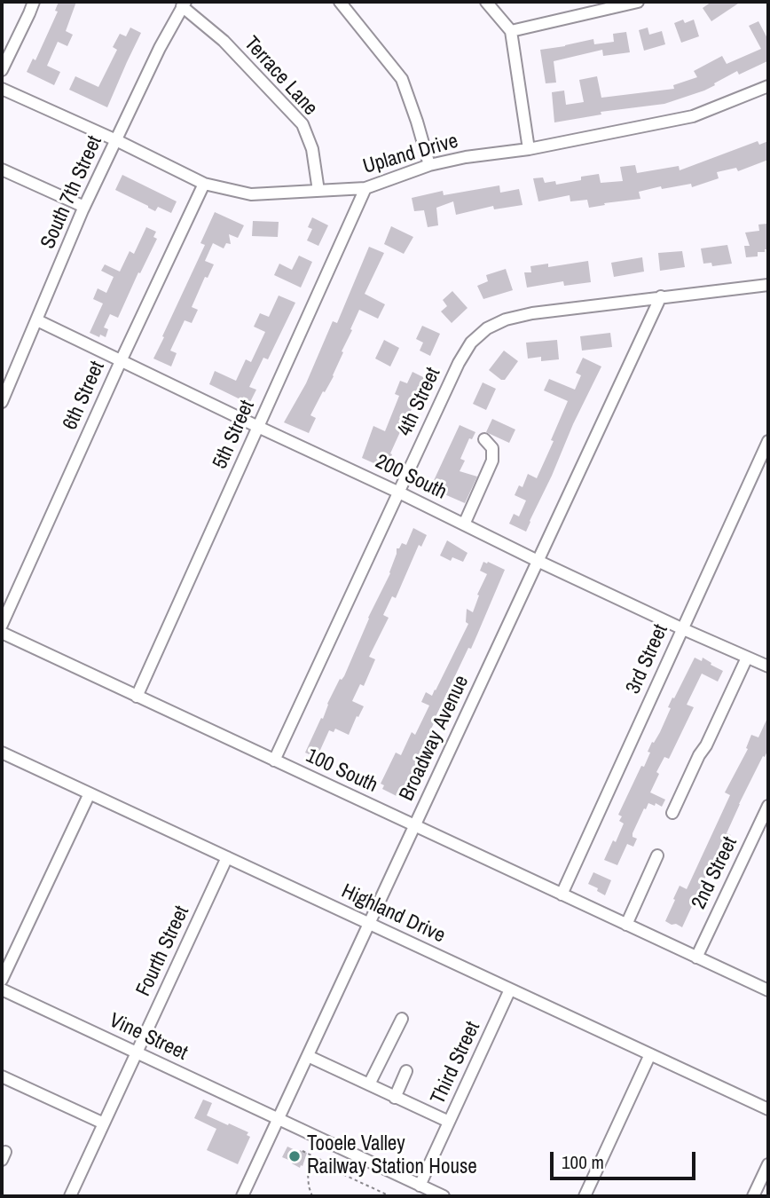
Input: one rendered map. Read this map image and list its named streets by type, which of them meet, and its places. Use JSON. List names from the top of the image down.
{
  "streets": {
    "street": [
      "Terrace Lane",
      "Upland Drive",
      "South 7th Street",
      "6th Street",
      "4th Street",
      "5th Street",
      "200 South",
      "3rd Street",
      "Broadway Avenue",
      "100 South",
      "2nd Street",
      "Highland Drive",
      "Fourth Street",
      "Vine Street",
      "Third Street"
    ]
  },
  "crossings": [
    ["Terrace Lane", "Upland Drive"],
    ["Terrace Lane", "South 7th Street"],
    ["Upland Drive", "South 7th Street"],
    ["Upland Drive", "6th Street"],
    ["Upland Drive", "5th Street"],
    ["South 7th Street", "200 South"],
    ["6th Street", "200 South"],
    ["4th Street", "200 South"],
    ["4th Street", "Broadway Avenue"],
    ["4th Street", "100 South"],
    ["5th Street", "200 South"],
    ["5th Street", "100 South"],
    ["200 South", "3rd Street"],
    ["200 South", "Broadway Avenue"],
    ["3rd Street", "100 South"],
    ["Broadway Avenue", "100 South"],
    ["Broadway Avenue", "Highland Drive"],
    ["Broadway Avenue", "Vine Street"],
    ["100 South", "2nd Street"],
    ["Highland Drive", "Fourth Street"],
    ["Highland Drive", "Third Street"],
    ["Fourth Street", "Vine Street"],
    ["Vine Street", "Third Street"]
  ],
  "places": ["Tooele Valley Railway Station House"],
  "scale_bar": "100 m"
}
